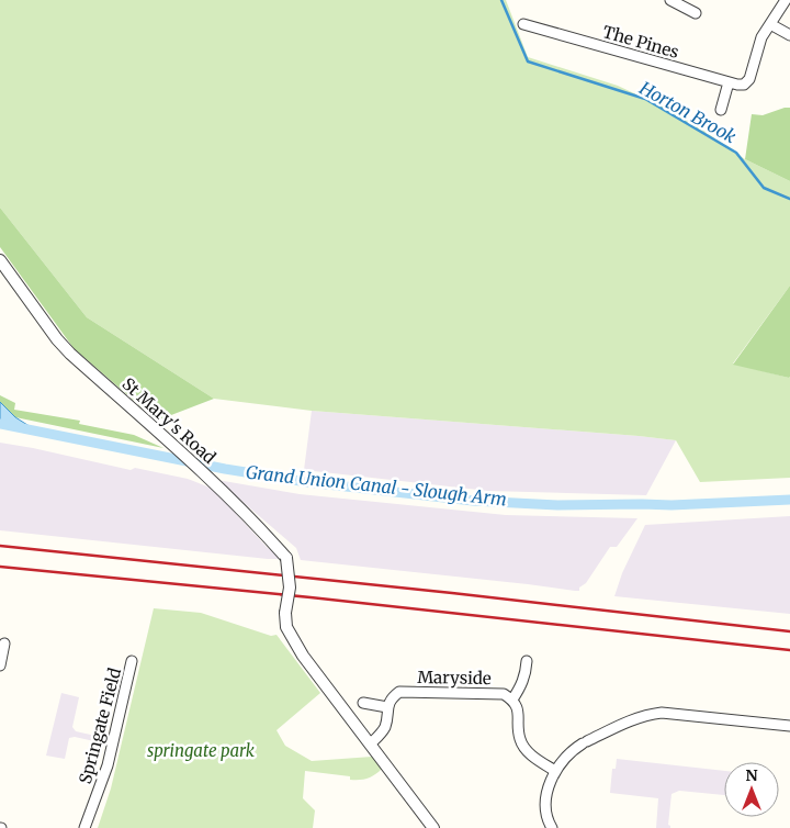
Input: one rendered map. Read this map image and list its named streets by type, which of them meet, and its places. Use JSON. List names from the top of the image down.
{
  "streets": {
    "street": [
      "The Pines",
      "St Mary's Road",
      "Maryside",
      "Springate Field"
    ]
  },
  "water": ["Horton Brook", "Grand Union Canal - Slough Arm"],
  "parks": ["springate park"],
  "north": "top"
}
